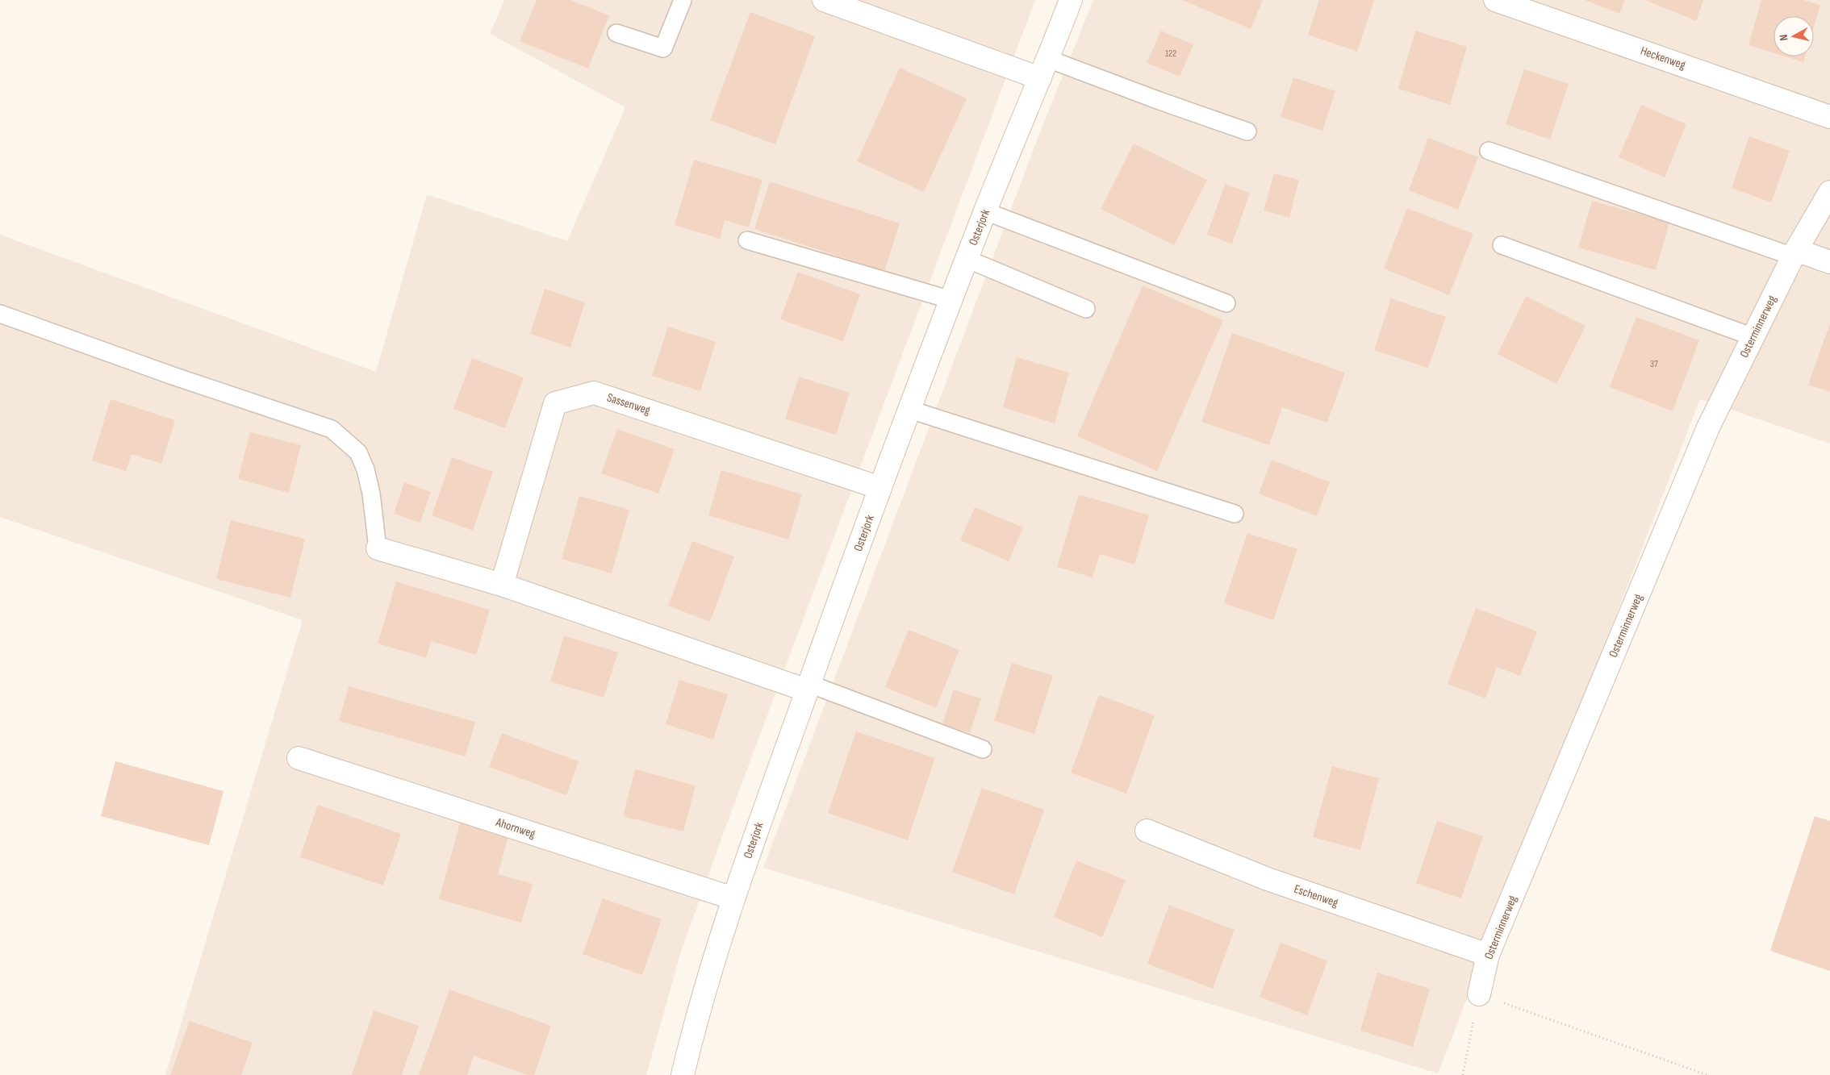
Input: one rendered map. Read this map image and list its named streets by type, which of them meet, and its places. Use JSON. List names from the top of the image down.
{
  "streets": {
    "street": [
      "Heckenweg",
      "Osterjork",
      "Osterminnerweg",
      "Sassenweg",
      "Ahornweg",
      "Eschenweg"
    ]
  },
  "crossings": [
    ["Osterjork", "Sassenweg"],
    ["Osterjork", "Ahornweg"],
    ["Osterminnerweg", "Eschenweg"]
  ],
  "house_numbers": ["122", "37"],
  "north": "left"
}
